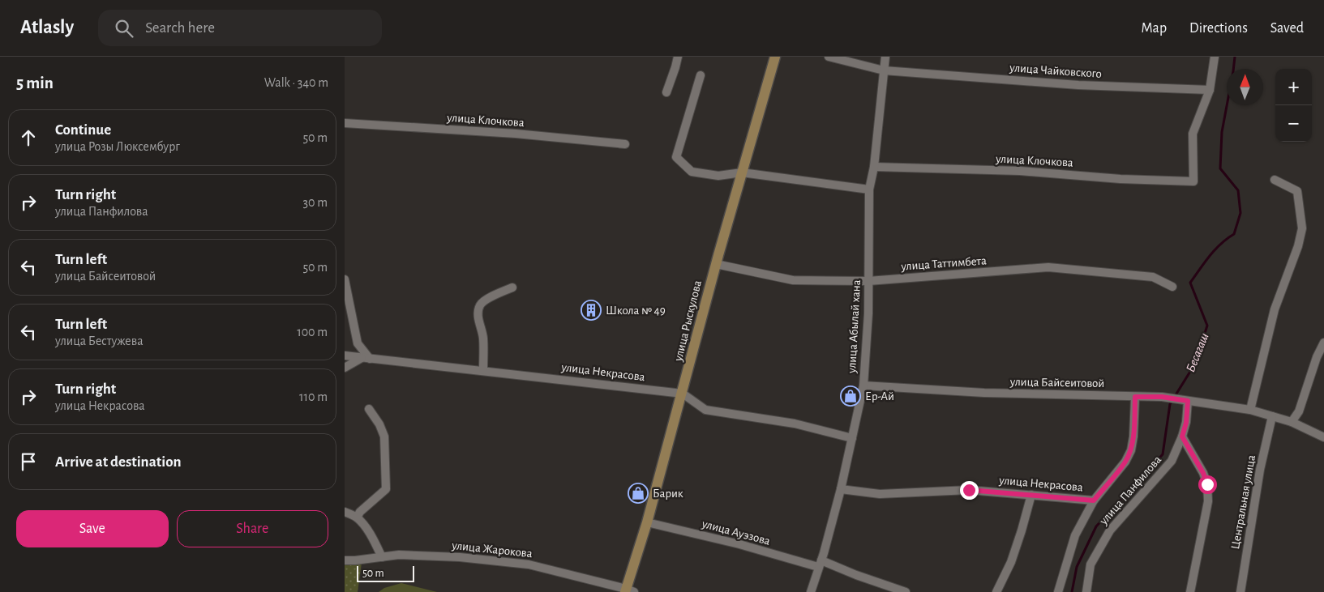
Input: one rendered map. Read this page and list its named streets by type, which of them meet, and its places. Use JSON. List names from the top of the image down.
{
  "streets": {
    "main road": ["улица Рыскулова"],
    "street": [
      "улица Чайковского",
      "улица Клочкова",
      "улица Таттимбета",
      "улица Абылай хана",
      "улица Некрасова",
      "улица Байсеитовой",
      "улица Панфилова",
      "Центральная улица",
      "улица Ауэзова",
      "улица Жарокова"
    ]
  },
  "crossings": [
    ["улица Чайковского", "улица Клочкова"],
    ["улица Чайковского", "улица Абылай хана"],
    ["улица Клочкова", "улица Абылай хана"],
    ["улица Таттимбета", "улица Рыскулова"],
    ["улица Таттимбета", "улица Абылай хана"],
    ["улица Рыскулова", "улица Некрасова"],
    ["улица Рыскулова", "улица Ауэзова"],
    ["улица Рыскулова", "улица Жарокова"],
    ["улица Абылай хана", "улица Некрасова"],
    ["улица Абылай хана", "улица Байсеитовой"],
    ["улица Абылай хана", "улица Ауэзова"],
    ["улица Байсеитовой", "улица Панфилова"],
    ["улица Байсеитовой", "Центральная улица"]
  ],
  "water": ["Бесагаш"],
  "places": {
    "building": ["Школа № 49"],
    "shop": ["Ер-Ай", "Барик"]
  },
  "scale_bar": "50 m",
  "north": "top",
  "page": {
    "header": "Atlasly",
    "search": "Search here",
    "nav": ["Map", "Directions", "Saved"],
    "heading": ["5 min", "Walk · 340 m"],
    "map_buttons": ["+", "−"],
    "list": [
      ["Continue", "улица Розы Люксембург", "50 m"],
      ["Turn right", "улица Панфилова", "30 m"],
      ["Turn left", "улица Байсеитовой", "50 m"],
      ["Turn left", "улица Бестужева", "100 m"],
      ["Turn right", "улица Некрасова", "110 m"],
      "Arrive at destination"
    ],
    "buttons": ["Save", "Share"],
    "scale": "50 m"
  }
}
